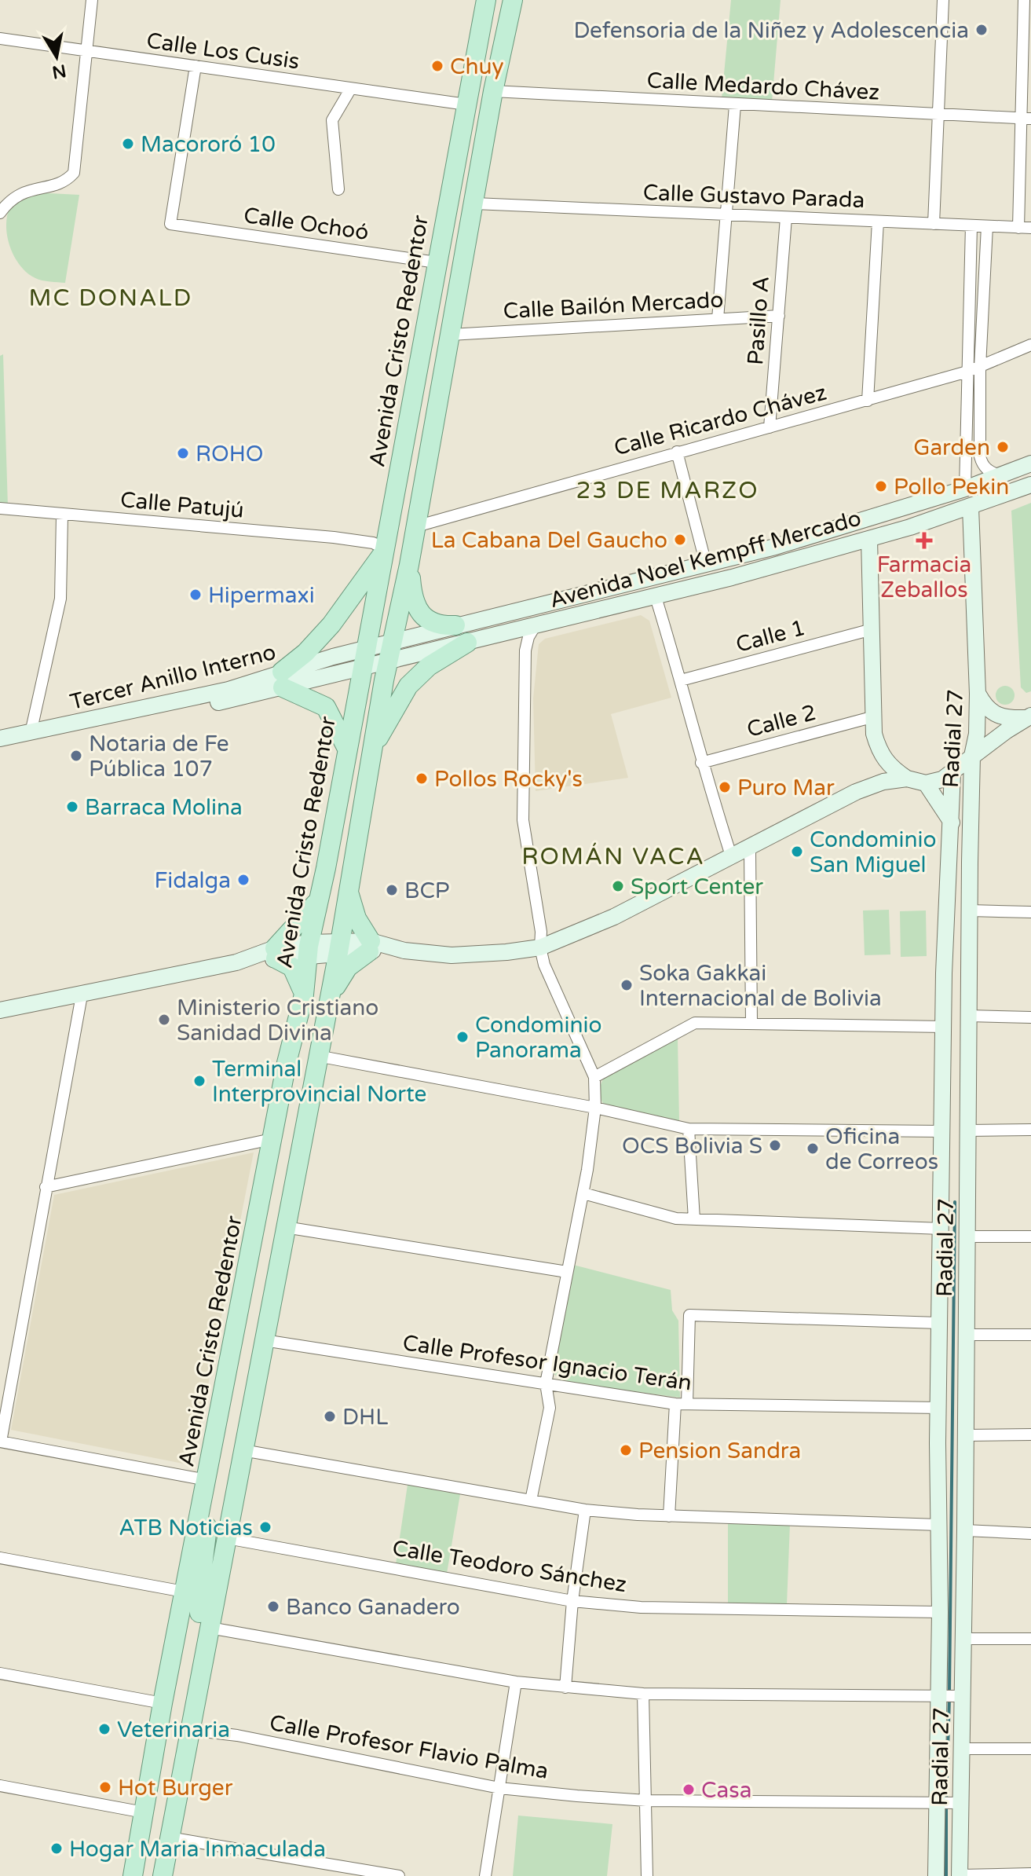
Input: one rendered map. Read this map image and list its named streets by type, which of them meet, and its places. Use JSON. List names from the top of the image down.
{
  "streets": {
    "main road": ["Avenida Cristo Redentor"],
    "street": [
      "Calle Los Cusis",
      "Calle Medardo Chávez",
      "Calle Gustavo Parada",
      "Calle Ochoó",
      "Calle Bailón Mercado",
      "Pasillo A",
      "Calle Ricardo Chávez",
      "Calle Patujú",
      "Avenida Noel Kempff Mercado",
      "Calle 1",
      "Tercer Anillo Interno",
      "Calle 2",
      "Radial 27",
      "Calle Profesor Ignacio Terán",
      "Calle Teodoro Sánchez",
      "Calle Profesor Flavio Palma"
    ]
  },
  "crossings": [
    ["Calle Los Cusis", "Calle Ochoó"],
    ["Calle Los Cusis", "Avenida Cristo Redentor"],
    ["Calle Gustavo Parada", "Pasillo A"],
    ["Calle Ochoó", "Avenida Cristo Redentor"],
    ["Calle Bailón Mercado", "Pasillo A"],
    ["Pasillo A", "Calle Ricardo Chávez"],
    ["Avenida Cristo Redentor", "Calle Patujú"],
    ["Avenida Cristo Redentor", "Tercer Anillo Interno"],
    ["Avenida Noel Kempff Mercado", "Tercer Anillo Interno"],
    ["Avenida Noel Kempff Mercado", "Radial 27"],
    ["Calle 1", "Radial 27"],
    ["Calle 2", "Radial 27"],
    ["Radial 27", "Calle Profesor Ignacio Terán"],
    ["Radial 27", "Calle Teodoro Sánchez"],
    ["Radial 27", "Calle Profesor Flavio Palma"]
  ],
  "districts": ["MC DONALD", "23 DE MARZO", "ROMÁN VACA"],
  "places": {
    "other": [
      "Defensoria de la Niñez y Adolescencia",
      "Chuy",
      "Macororó 10",
      "Garden",
      "ROHO",
      "Pollo Pekin",
      "La Cabana Del Gaucho",
      "Hipermaxi",
      "Notaria de Fe Pública 107",
      "Pollos Rocky's",
      "Puro Mar",
      "Barraca Molina",
      "Condominio San Miguel",
      "Fidalga",
      "Sport Center",
      "BCP",
      "Soka Gakkai Internacional de Bolivia",
      "Ministerio Cristiano Sanidad Divina",
      "Condominio Panorama",
      "Terminal Interprovincial Norte",
      "OCS Bolivia S",
      "Oficina de Correos",
      "DHL",
      "Pension Sandra",
      "ATB Noticias",
      "Banco Ganadero",
      "Veterinaria",
      "Hot Burger",
      "Casa",
      "Hogar Maria Inmaculada"
    ],
    "health": ["Farmacia Zeballos"]
  },
  "north": "bottom"
}
